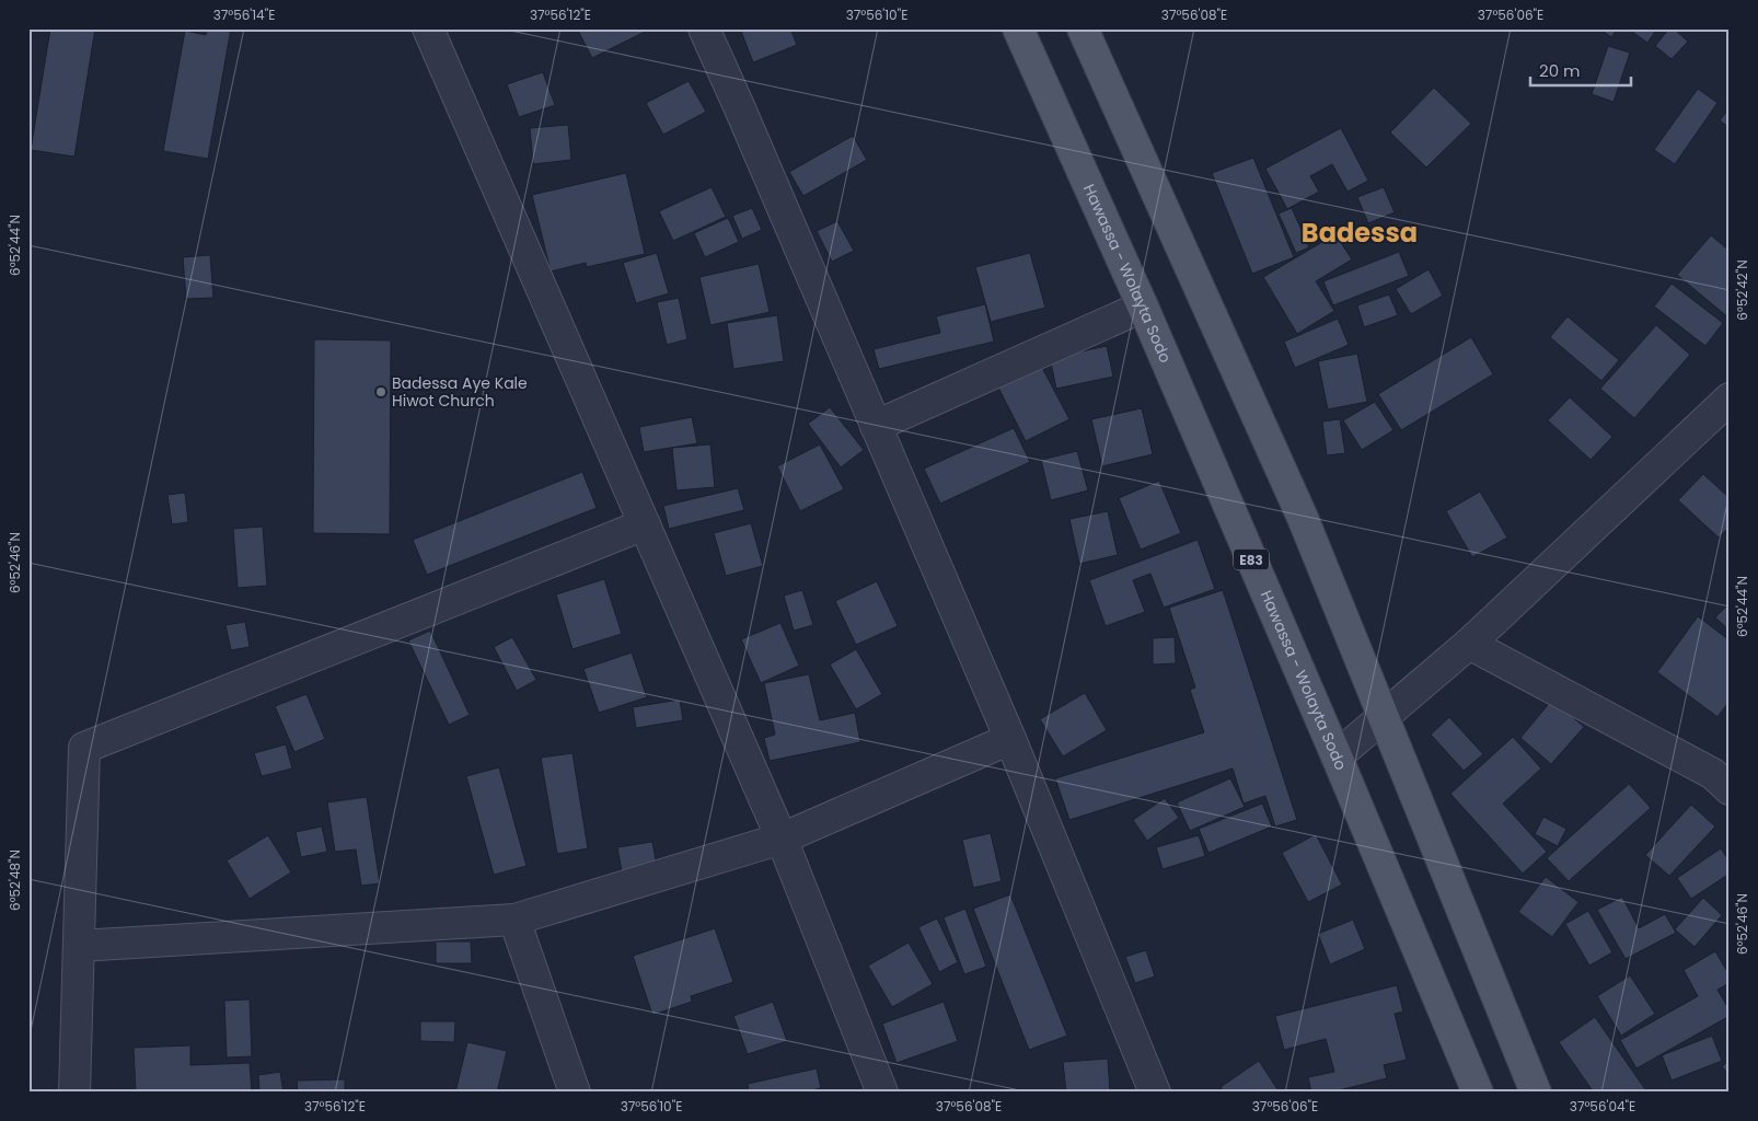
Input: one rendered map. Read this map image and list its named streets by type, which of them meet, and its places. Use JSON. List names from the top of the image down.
{
  "streets": {
    "main road": ["Hawassa - Wolayta Sodo", "E83"]
  },
  "districts": ["Badessa"],
  "places": ["Badessa Aye Kale Hiwot Church"],
  "scale_bar": "20 m",
  "coordinates": [
    "37°56'14\"E",
    "37°56'12\"E",
    "37°56'10\"E",
    "37°56'08\"E",
    "37°56'06\"E",
    "6°52'44\"N",
    "6°52'42\"N",
    "6°52'46\"N",
    "6°52'48\"N",
    "37°56'04\"E"
  ]
}
